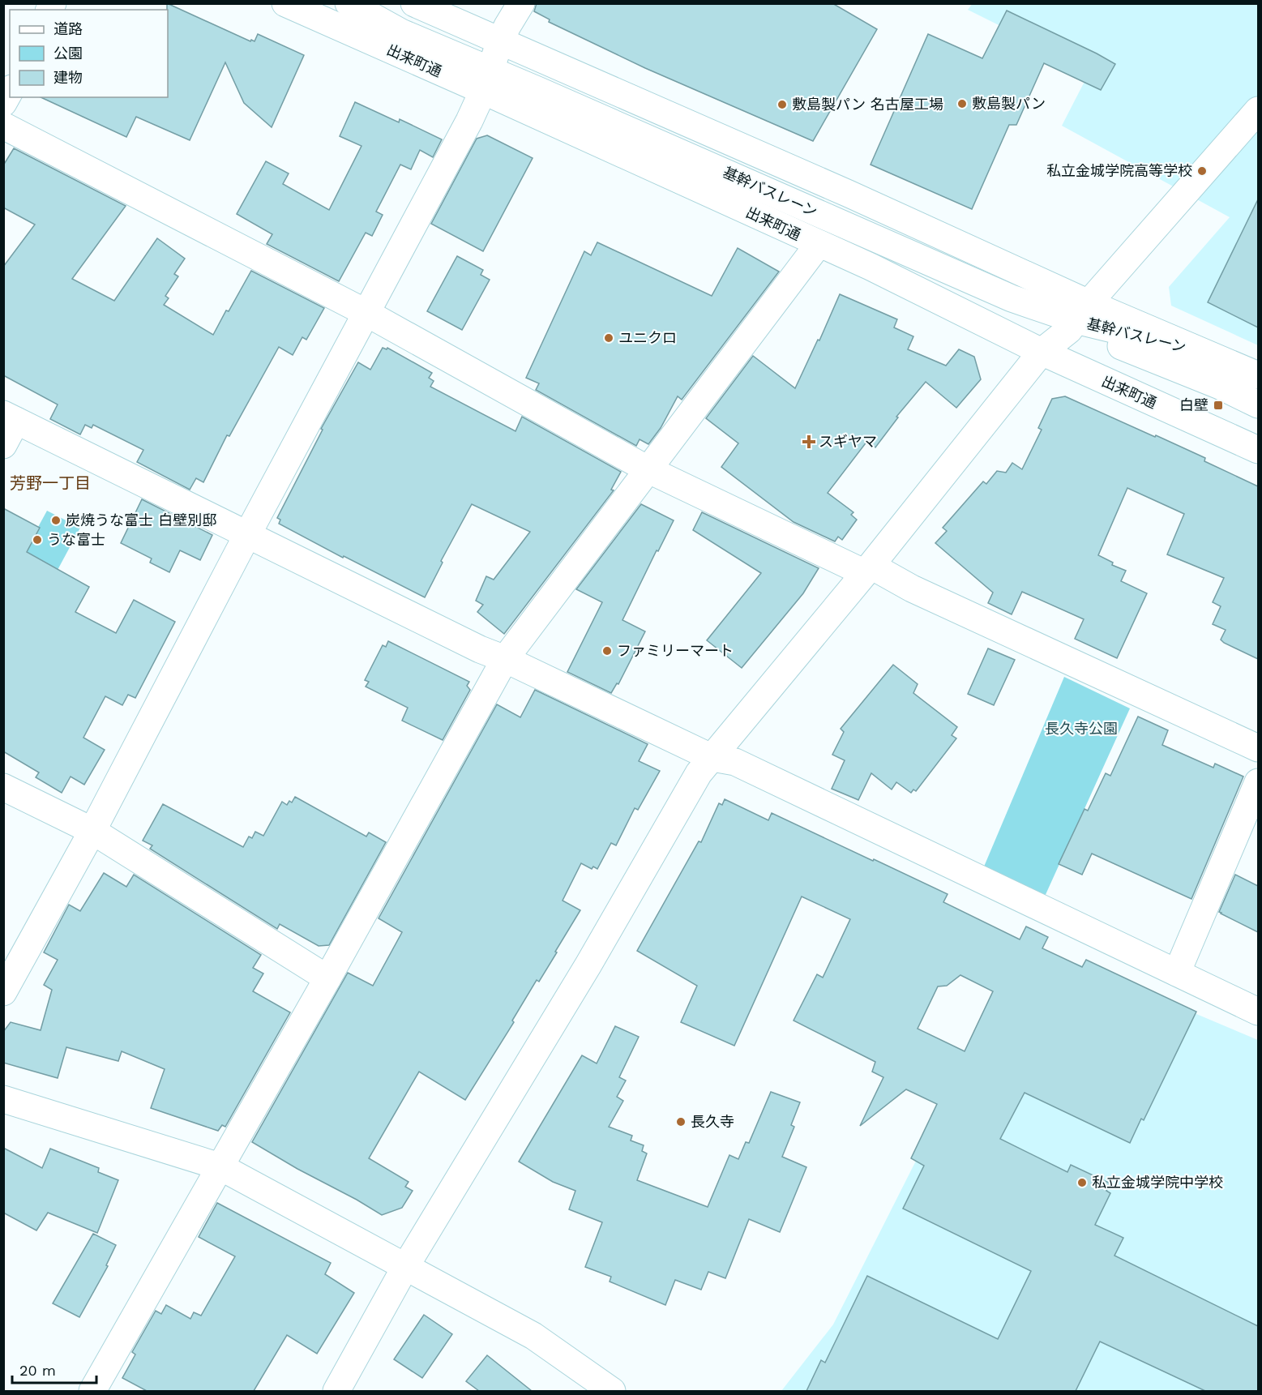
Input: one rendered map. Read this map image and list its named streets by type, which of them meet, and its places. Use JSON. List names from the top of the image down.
{
  "streets": {
    "street": ["出来町通", "基幹バスレーン"]
  },
  "crossings": [
    ["出来町通", "基幹バスレーン"]
  ],
  "districts": ["芳野一丁目"],
  "parks": ["長久寺公園"],
  "places": {
    "other": [
      "敷島製パン",
      "敷島製パン 名古屋工場",
      "私立金城学院高等学校",
      "ユニクロ",
      "炭焼うな富士 白壁別邸",
      "うな富士",
      "ファミリーマート",
      "長久寺",
      "私立金城学院中学校"
    ],
    "transit": ["白壁"],
    "health": ["スギヤマ"]
  },
  "legend": ["道路", "公園", "建物"],
  "scale_bar": "20 m"
}
